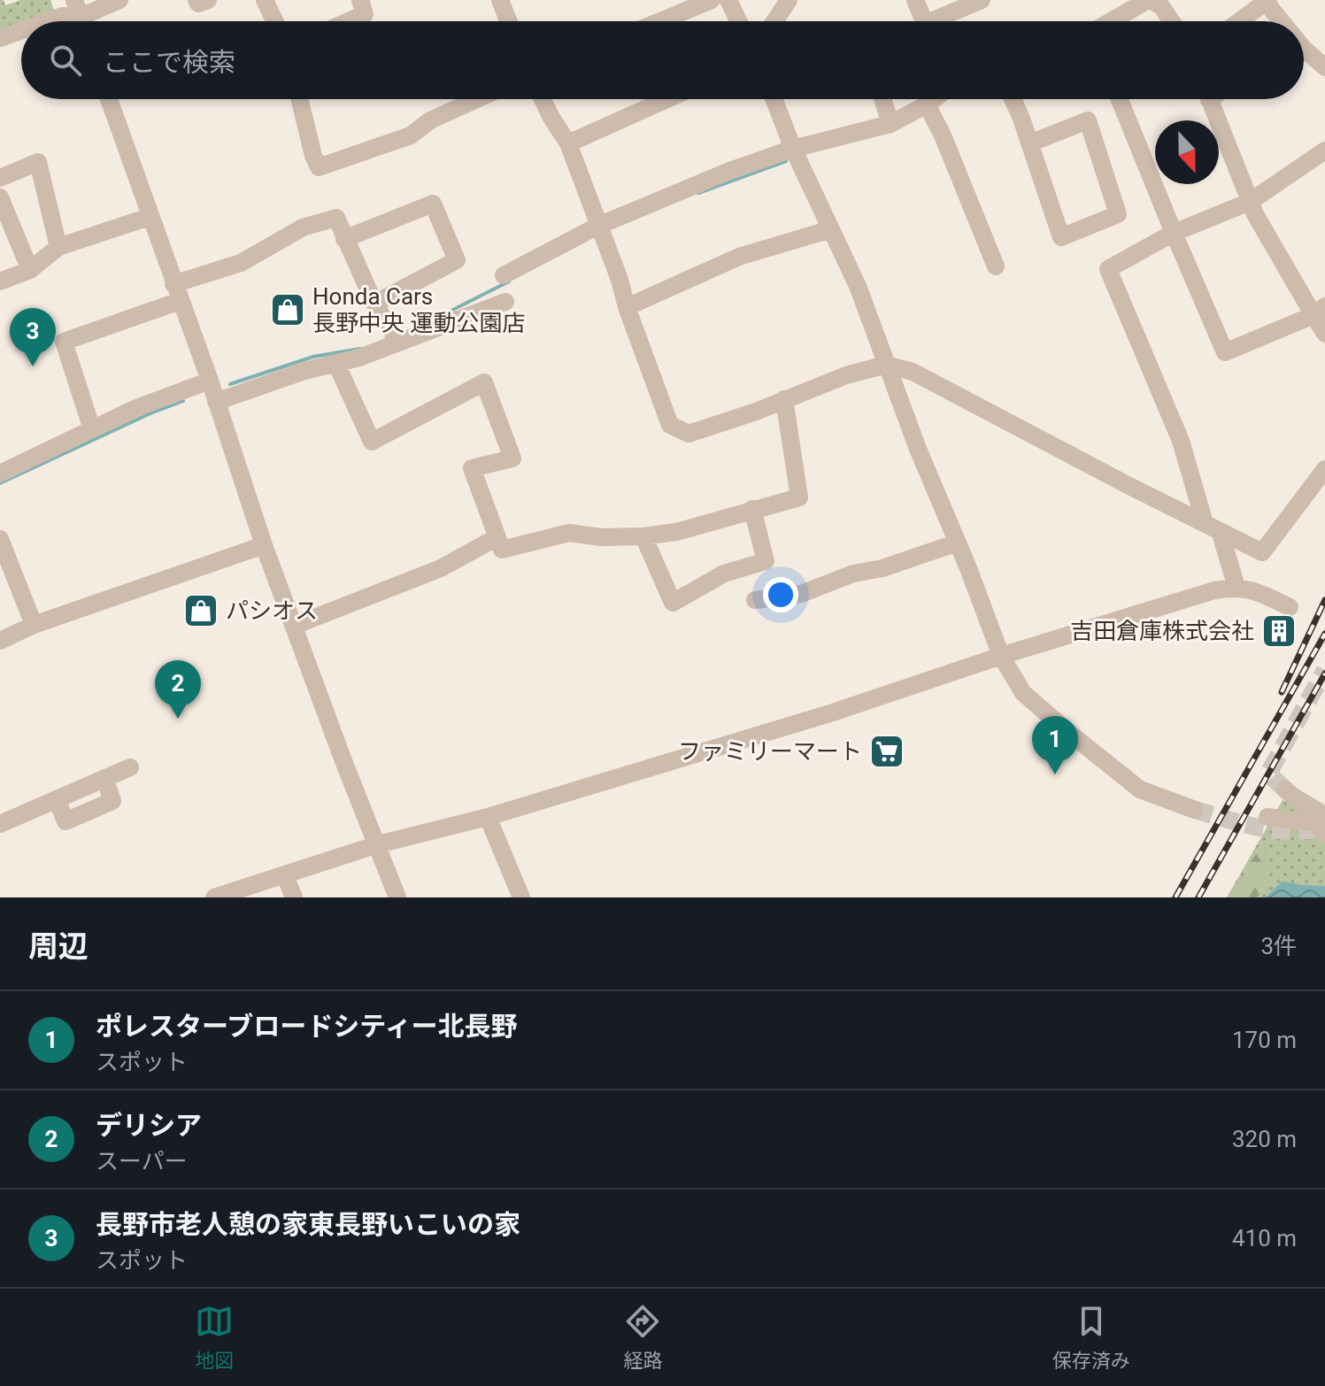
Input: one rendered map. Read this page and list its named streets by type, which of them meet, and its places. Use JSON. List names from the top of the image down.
{
  "places": {
    "shop": ["Honda Cars 長野中央 運動公園店", "パシオス"],
    "building": ["吉田倉庫株式会社"],
    "supermarket": ["ファミリーマート"]
  },
  "north": "bottom",
  "page": {
    "search": "ここで検索",
    "pins": ["3", "2", "1"],
    "heading": ["周辺", "3件"],
    "list": [
      {
        "mark": "1",
        "name": "ポレスターブロードシティー北長野",
        "note": "スポット",
        "value": "170 m"
      },
      {
        "mark": "2",
        "name": "デリシア",
        "note": "スーパー",
        "value": "320 m"
      },
      {
        "mark": "3",
        "name": "長野市老人憩の家東長野いこいの家",
        "note": "スポット",
        "value": "410 m"
      }
    ],
    "nav": ["地図", "経路", "保存済み"]
  }
}
